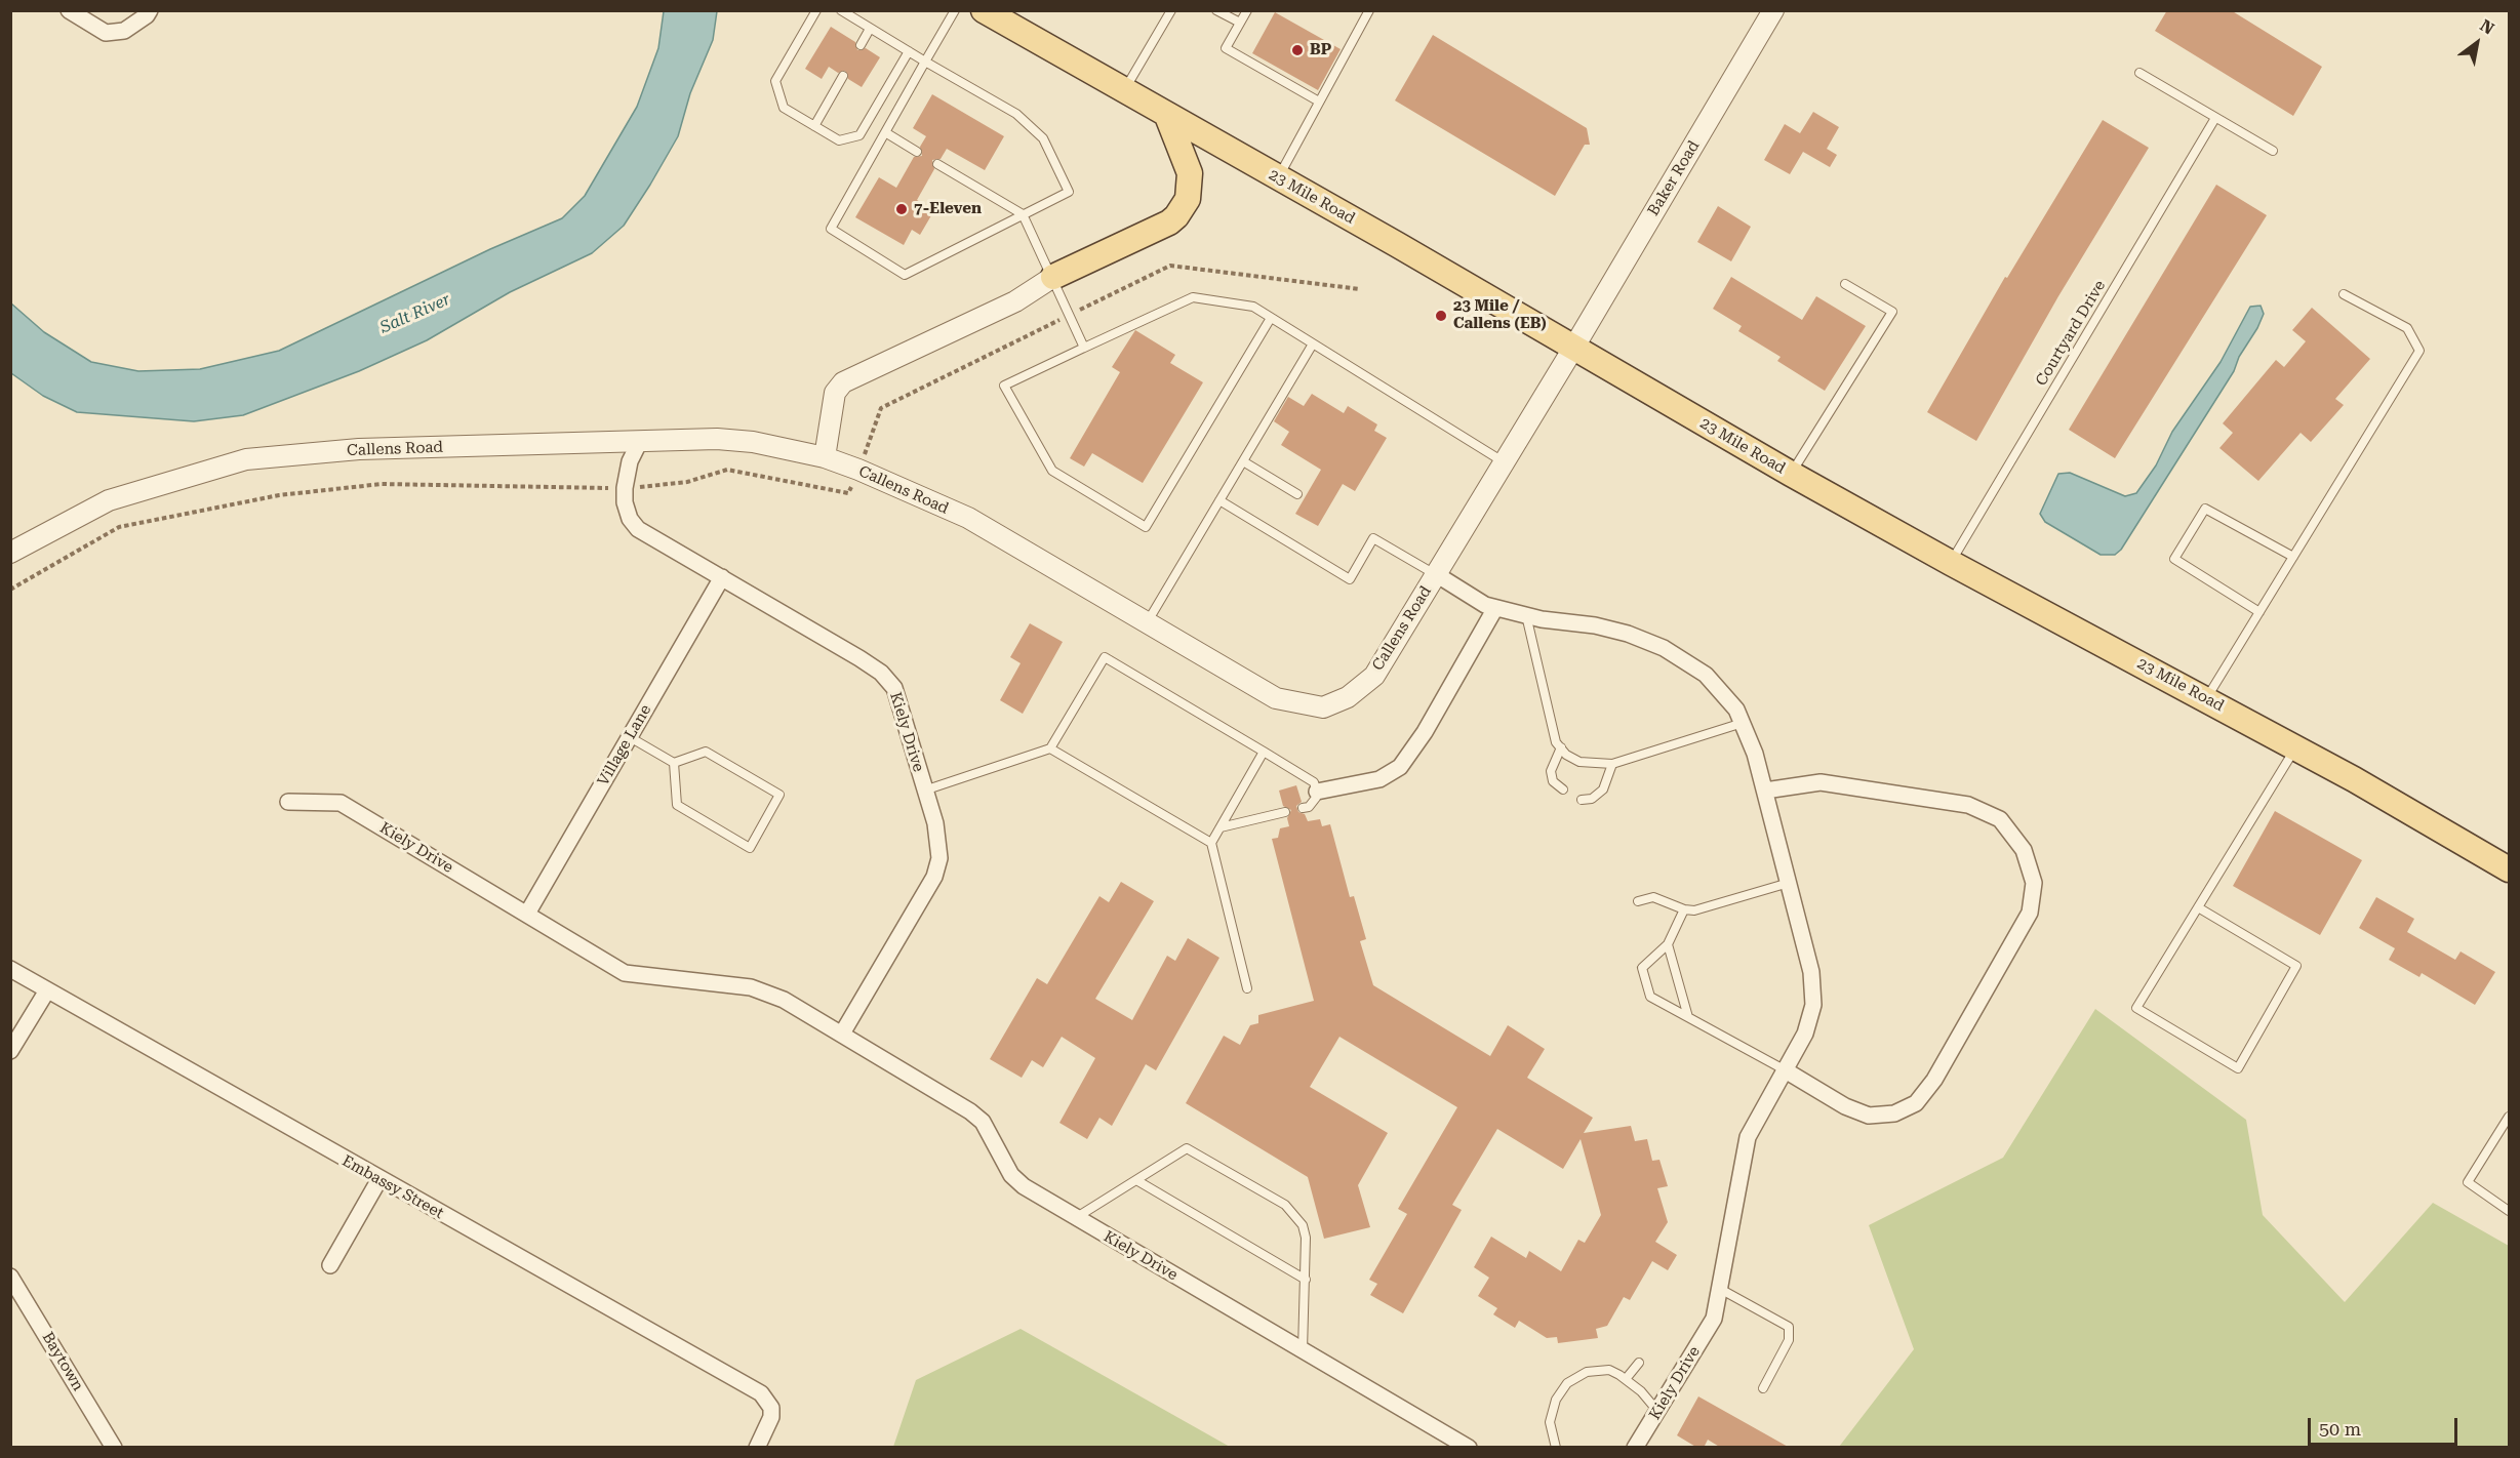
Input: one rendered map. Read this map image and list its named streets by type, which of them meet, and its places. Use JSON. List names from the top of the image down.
{
  "streets": {
    "main road": ["23 Mile Road"],
    "street": [
      "Baker Road",
      "Callens Road",
      "Kiely Drive",
      "Village Lane",
      "Embassy Street",
      "Baytown"
    ],
    "lane": ["Courtyard Drive"]
  },
  "crossings": [
    ["Baker Road", "23 Mile Road"],
    ["Baker Road", "Callens Road"],
    ["23 Mile Road", "Courtyard Drive"],
    ["23 Mile Road", "Callens Road"],
    ["Callens Road", "Kiely Drive"],
    ["Kiely Drive", "Village Lane"]
  ],
  "water": ["Salt River"],
  "places": ["BP", "7-Eleven", "23 Mile / Callens (EB)"],
  "scale_bar": "50 m",
  "north": "top right"
}
